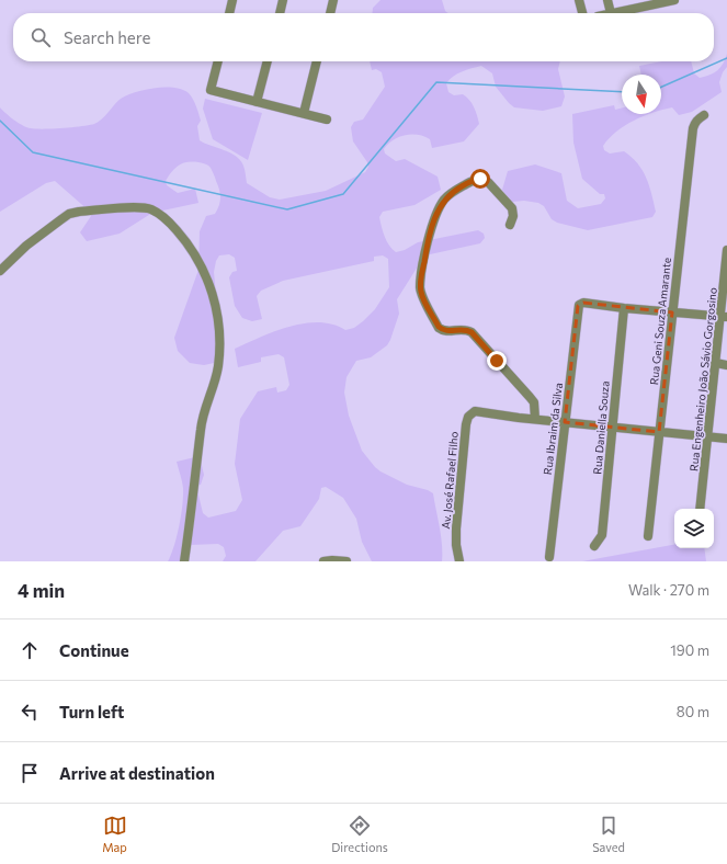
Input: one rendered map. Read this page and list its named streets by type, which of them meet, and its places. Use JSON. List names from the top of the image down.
{
  "streets": {
    "street": [
      "Rua Geni Souza Amarante",
      "Rua Engenheiro João Sávio Gorgosino",
      "Rua Daniella Souza",
      "Rua Ibraim da Silva",
      "Av. José Rafael Filho"
    ]
  },
  "crossings": [
    ["Rua Geni Souza Amarante", "Av. José Rafael Filho"],
    ["Rua Engenheiro João Sávio Gorgosino", "Av. José Rafael Filho"],
    ["Rua Daniella Souza", "Rua Ibraim da Silva"],
    ["Rua Daniella Souza", "Av. José Rafael Filho"],
    ["Rua Ibraim da Silva", "Av. José Rafael Filho"]
  ],
  "north": "bottom",
  "page": {
    "search": "Search here",
    "heading": ["4 min", "Walk · 270 m"],
    "list": [
      ["Continue", "190 m"],
      ["Turn left", "80 m"],
      "Arrive at destination"
    ],
    "nav": ["Map", "Directions", "Saved"]
  }
}
